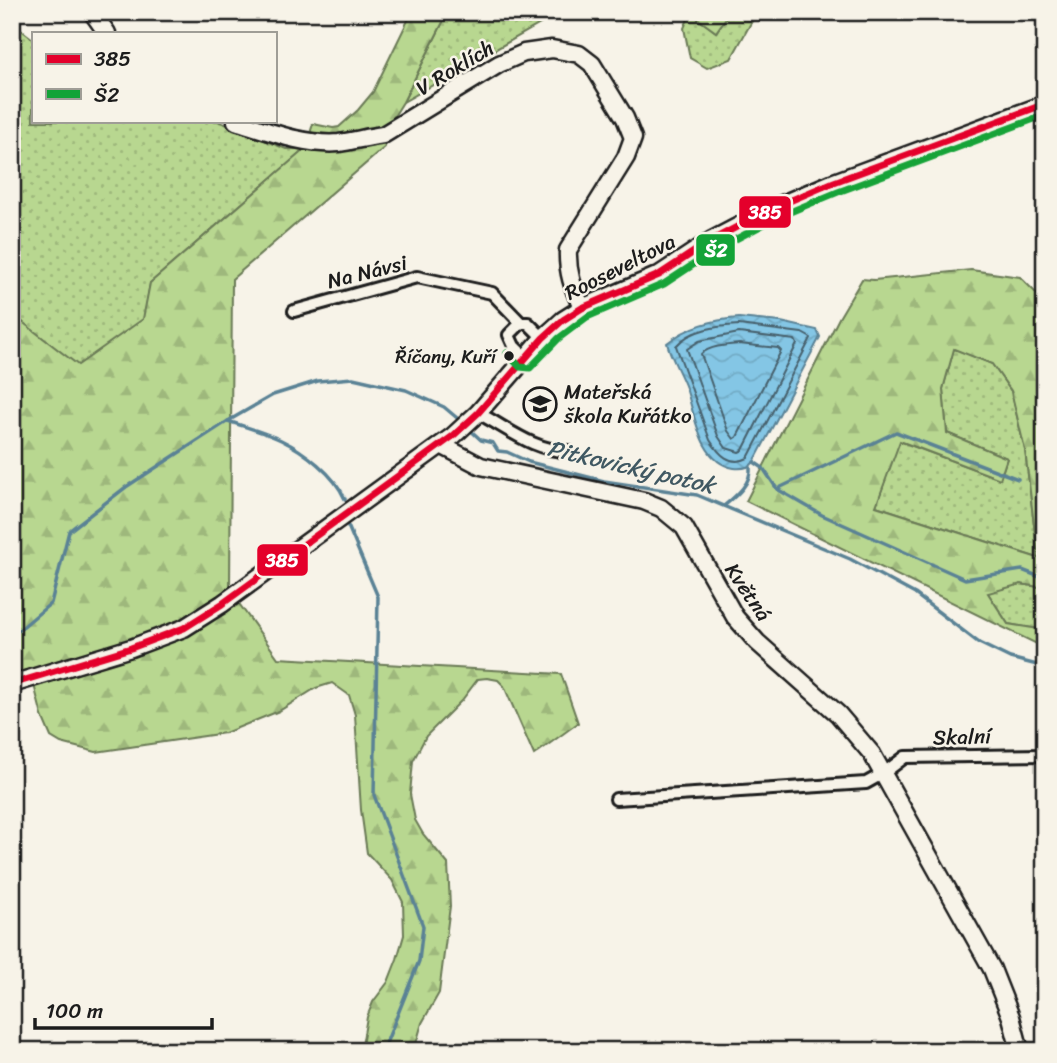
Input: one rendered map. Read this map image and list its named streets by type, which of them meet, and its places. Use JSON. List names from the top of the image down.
{
  "streets": {
    "street": [
      "V Roklích",
      "Rooseveltova",
      "Na Návsi",
      "Květná",
      "Skalní"
    ]
  },
  "crossings": [
    ["V Roklích", "Rooseveltova"],
    ["Rooseveltova", "Na Návsi"],
    ["Rooseveltova", "Květná"],
    ["Květná", "Skalní"]
  ],
  "water": ["Pitkovický potok"],
  "places": {
    "other": ["Říčany, Kuří"],
    "school or university": ["Mateřská škola Kuřátko"]
  },
  "lines": ["transit line 385", "transit line Š2"],
  "legend": ["385", "Š2"],
  "scale_bar": "100 m"
}
